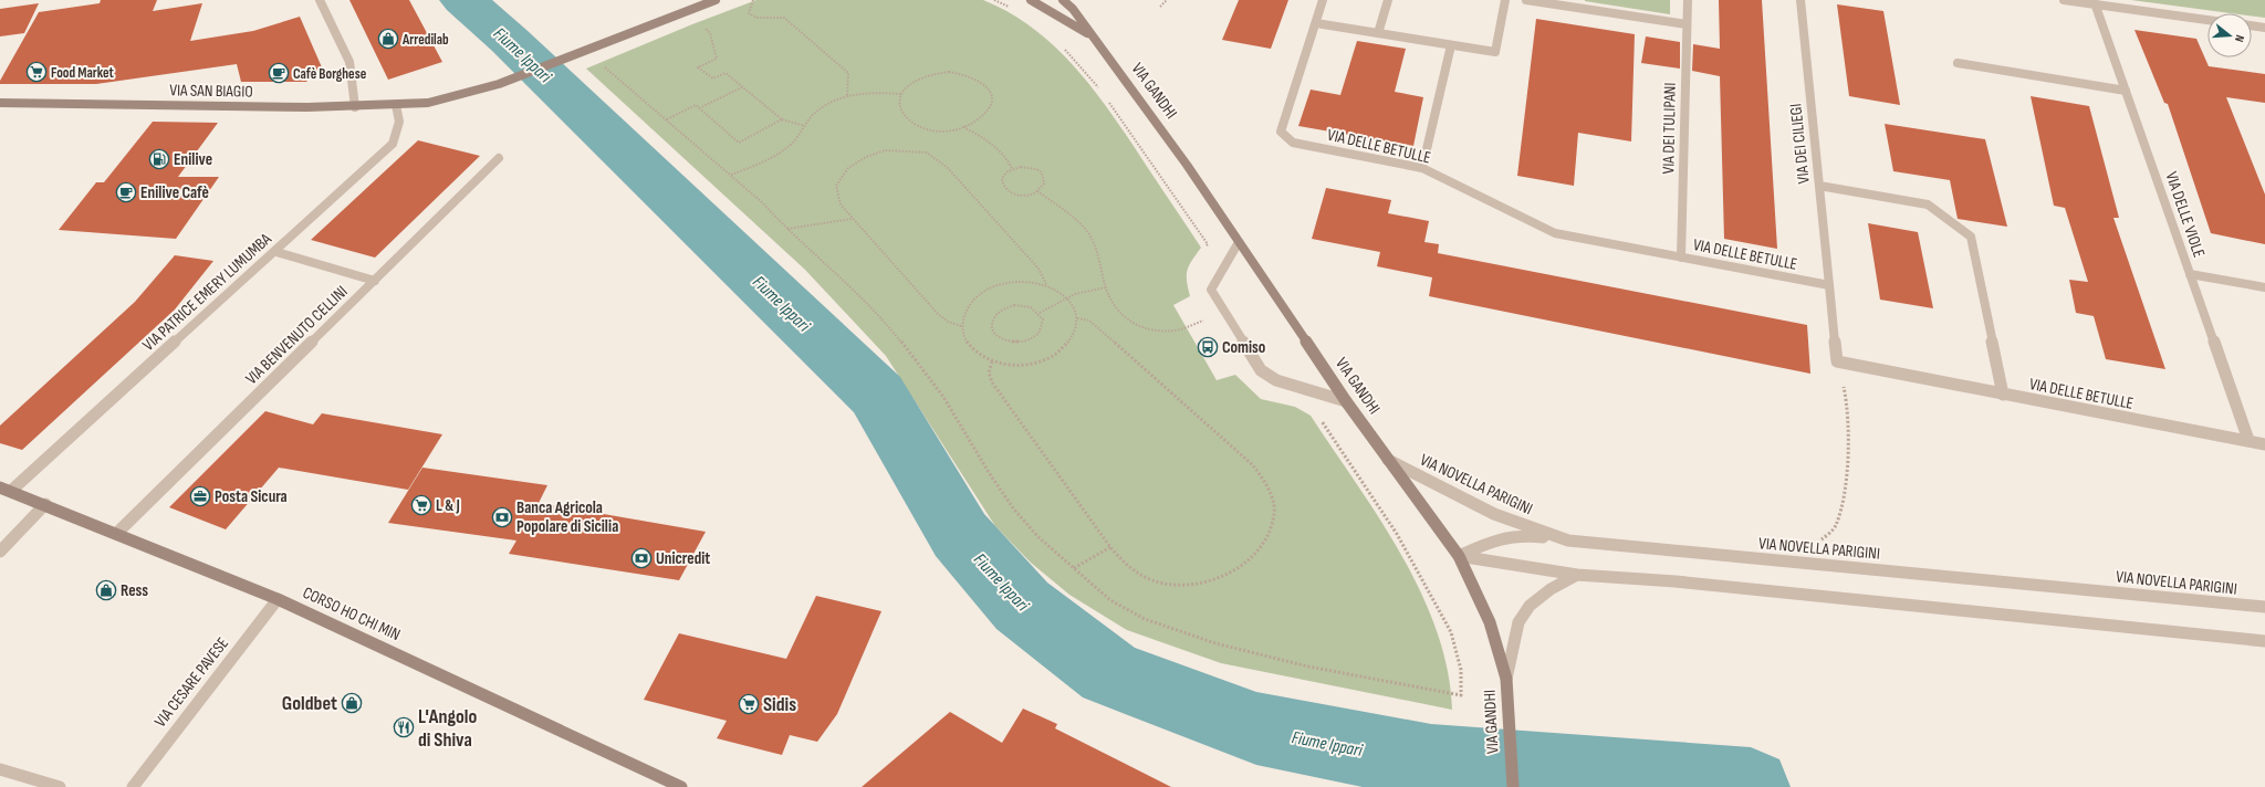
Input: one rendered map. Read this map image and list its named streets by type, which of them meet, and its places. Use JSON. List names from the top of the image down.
{
  "streets": {
    "main road": ["VIA SAN BIAGIO", "VIA GANDHI", "CORSO HO CHI MIN"],
    "street": [
      "VIA DEI TULIPANI",
      "VIA DEI CILIEGI",
      "VIA DELLE BETULLE",
      "VIA DELLE VIOLE",
      "VIA PATRICE EMERY LUMUMBA",
      "VIA BENVENUTO CELLINI",
      "VIA NOVELLA PARIGINI",
      "VIA CESARE PAVESE"
    ]
  },
  "crossings": [
    ["VIA SAN BIAGIO", "VIA PATRICE EMERY LUMUMBA"],
    ["VIA GANDHI", "VIA NOVELLA PARIGINI"],
    ["VIA DEI TULIPANI", "VIA DELLE BETULLE"],
    ["VIA DEI CILIEGI", "VIA DELLE BETULLE"],
    ["VIA DELLE BETULLE", "VIA DELLE VIOLE"],
    ["VIA PATRICE EMERY LUMUMBA", "CORSO HO CHI MIN"],
    ["VIA BENVENUTO CELLINI", "CORSO HO CHI MIN"],
    ["CORSO HO CHI MIN", "VIA CESARE PAVESE"]
  ],
  "water": ["Fiume Ippari"],
  "places": {
    "shop": ["Arredilab", "Ress", "Goldbet"],
    "supermarket": ["Food Market", "L & J", "Sidis"],
    "cafe": ["Cafè Borghese", "Enilive Cafè"],
    "fuel station": ["Enilive"],
    "bus stop": ["Comiso"],
    "office": ["Posta Sicura"],
    "bank": ["Banca Agricola Popolare di Sicilia", "Unicredit"],
    "restaurant": ["L'Angolo di Shiva"]
  },
  "north": "right"
}
